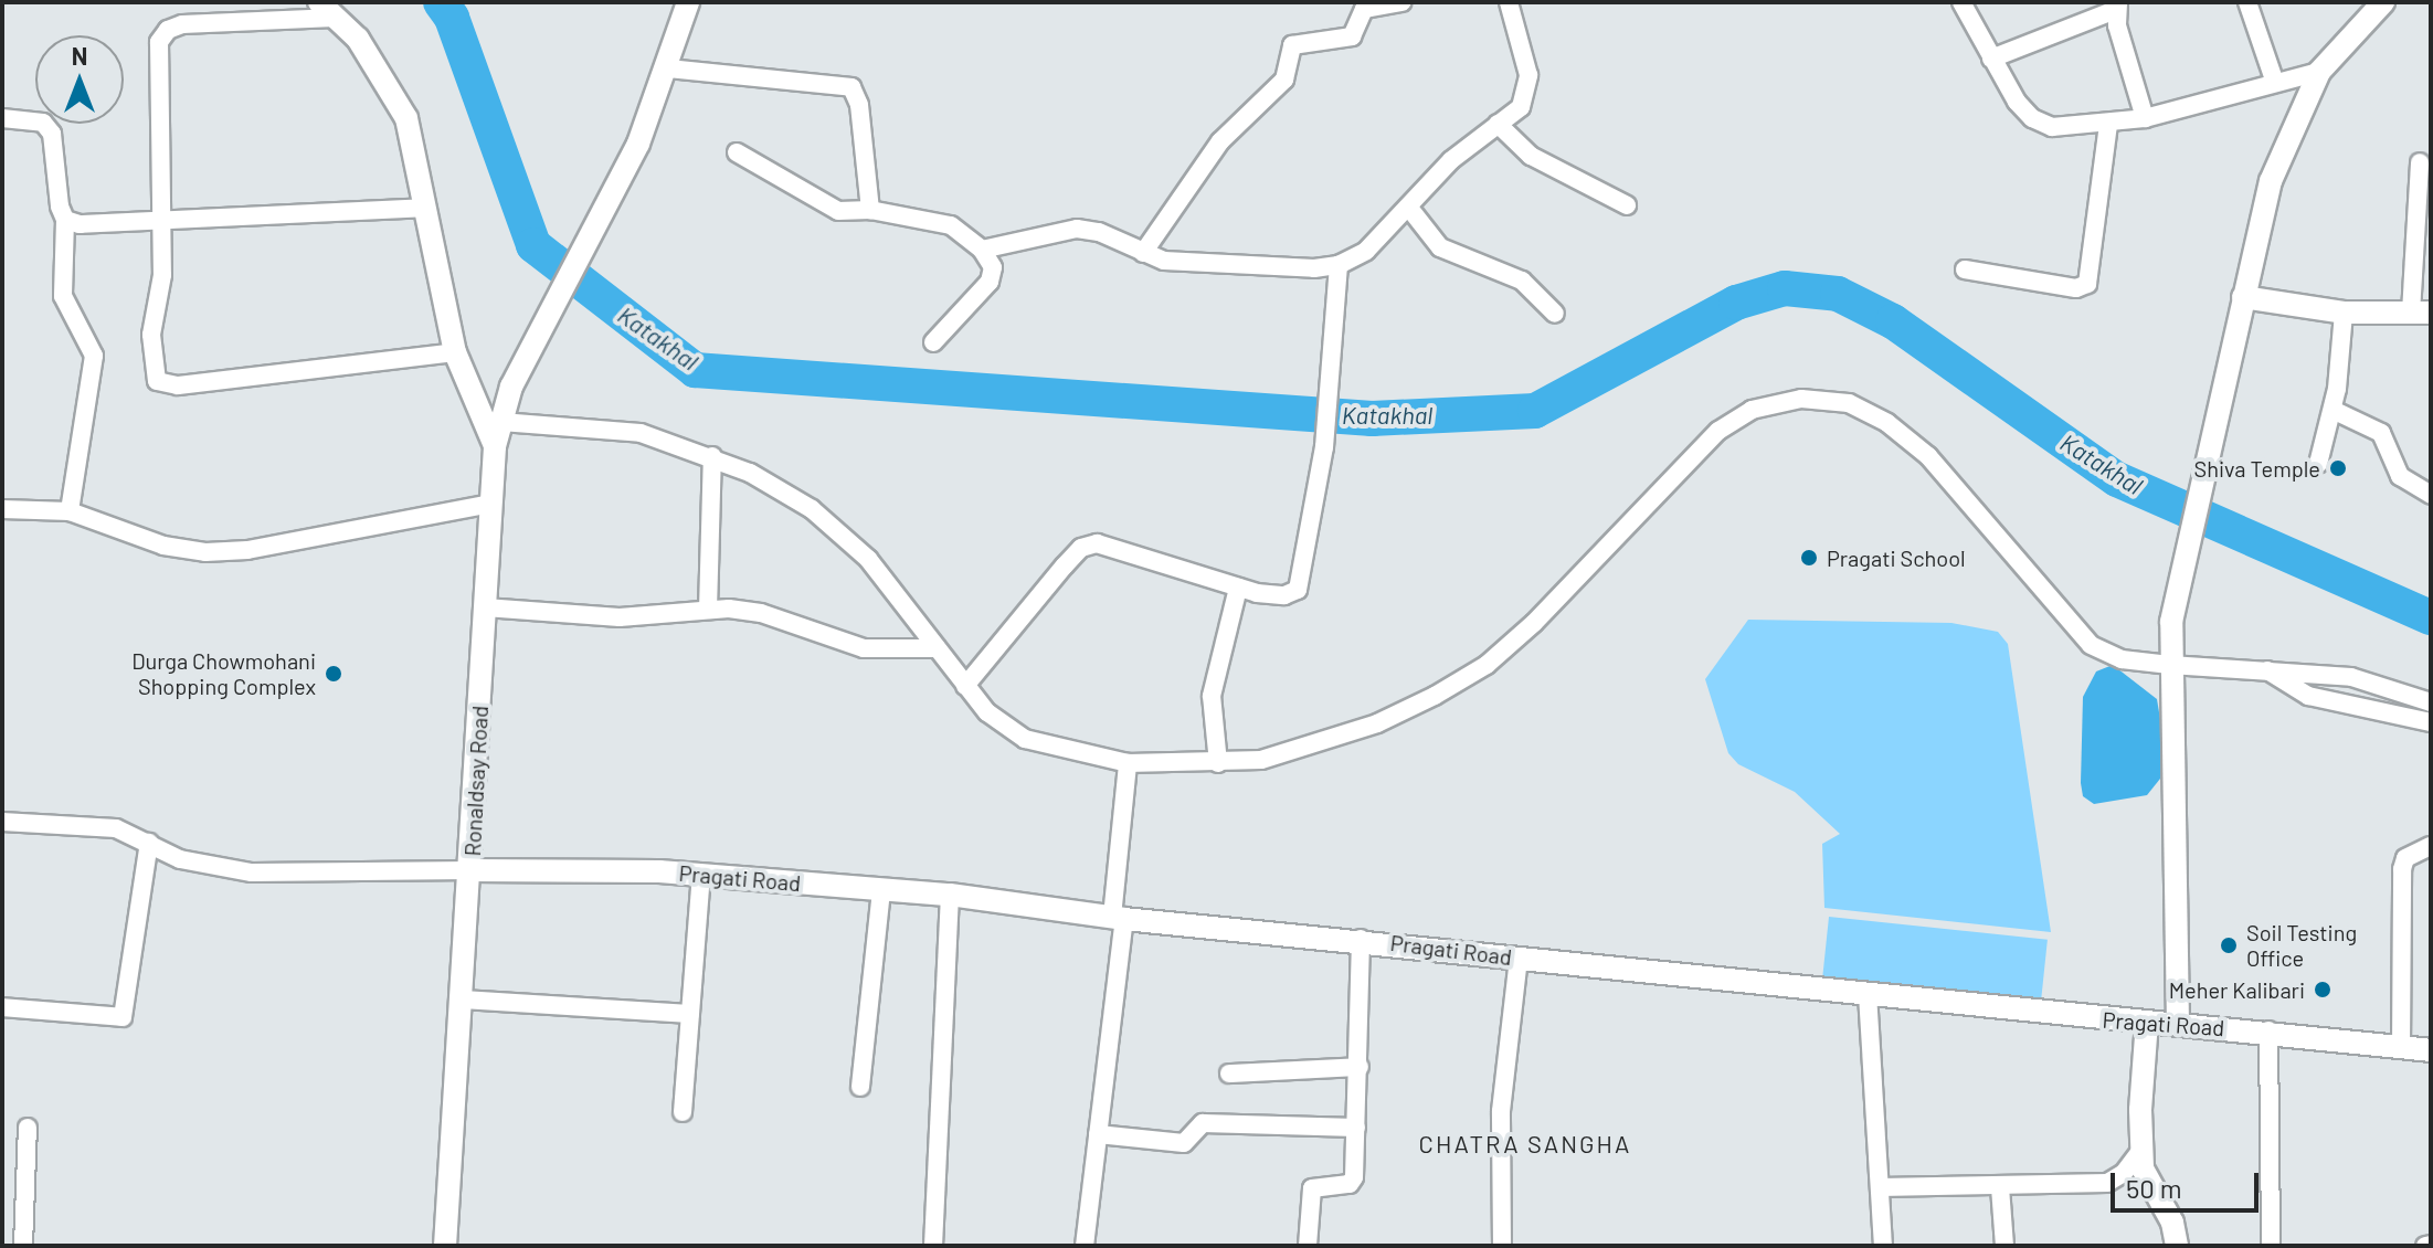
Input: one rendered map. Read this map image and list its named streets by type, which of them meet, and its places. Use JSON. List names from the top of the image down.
{
  "streets": {
    "street": ["Ronaldsay Road", "Pragati Road"]
  },
  "crossings": [
    ["Ronaldsay Road", "Pragati Road"]
  ],
  "districts": ["CHATRA SANGHA"],
  "water": ["Katakhal"],
  "places": [
    "Shiva Temple",
    "Pragati School",
    "Durga Chowmohani Shopping Complex",
    "Soil Testing Office",
    "Meher Kalibari"
  ],
  "scale_bar": "50 m",
  "north": "top"
}
